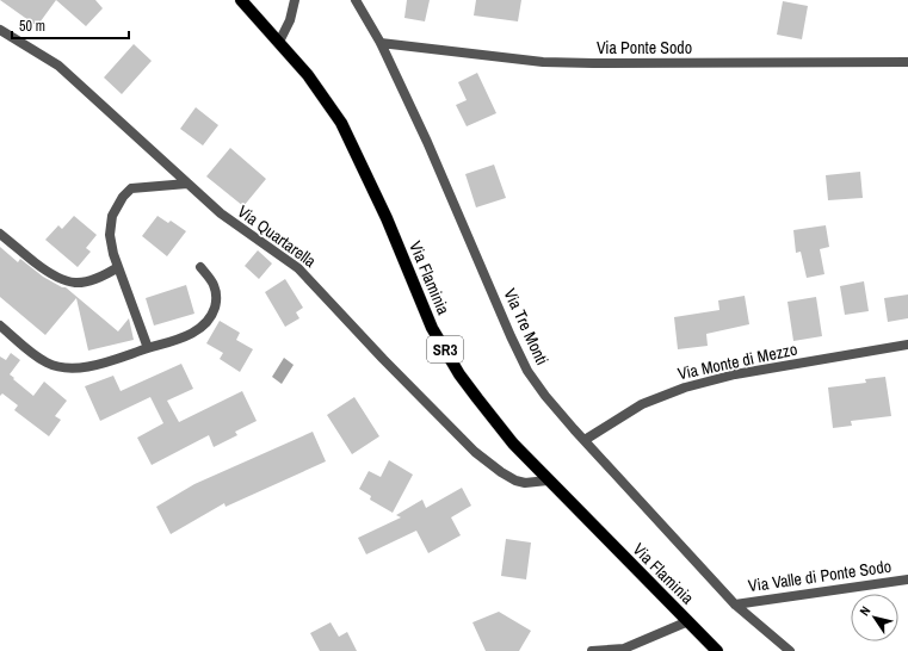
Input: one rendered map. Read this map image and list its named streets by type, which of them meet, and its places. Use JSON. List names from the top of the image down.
{
  "streets": {
    "main road": ["Via Flaminia", "SR3"],
    "street": [
      "Via Ponte Sodo",
      "Via Quartarella",
      "Via Tre Monti",
      "Via Monte di Mezzo",
      "Via Valle di Ponte Sodo"
    ]
  },
  "crossings": [
    ["Via Ponte Sodo", "Via Tre Monti"],
    ["Via Quartarella", "Via Flaminia"],
    ["Via Tre Monti", "Via Monte di Mezzo"],
    ["Via Tre Monti", "Via Valle di Ponte Sodo"]
  ],
  "scale_bar": "50 m",
  "north": "top left"
}
